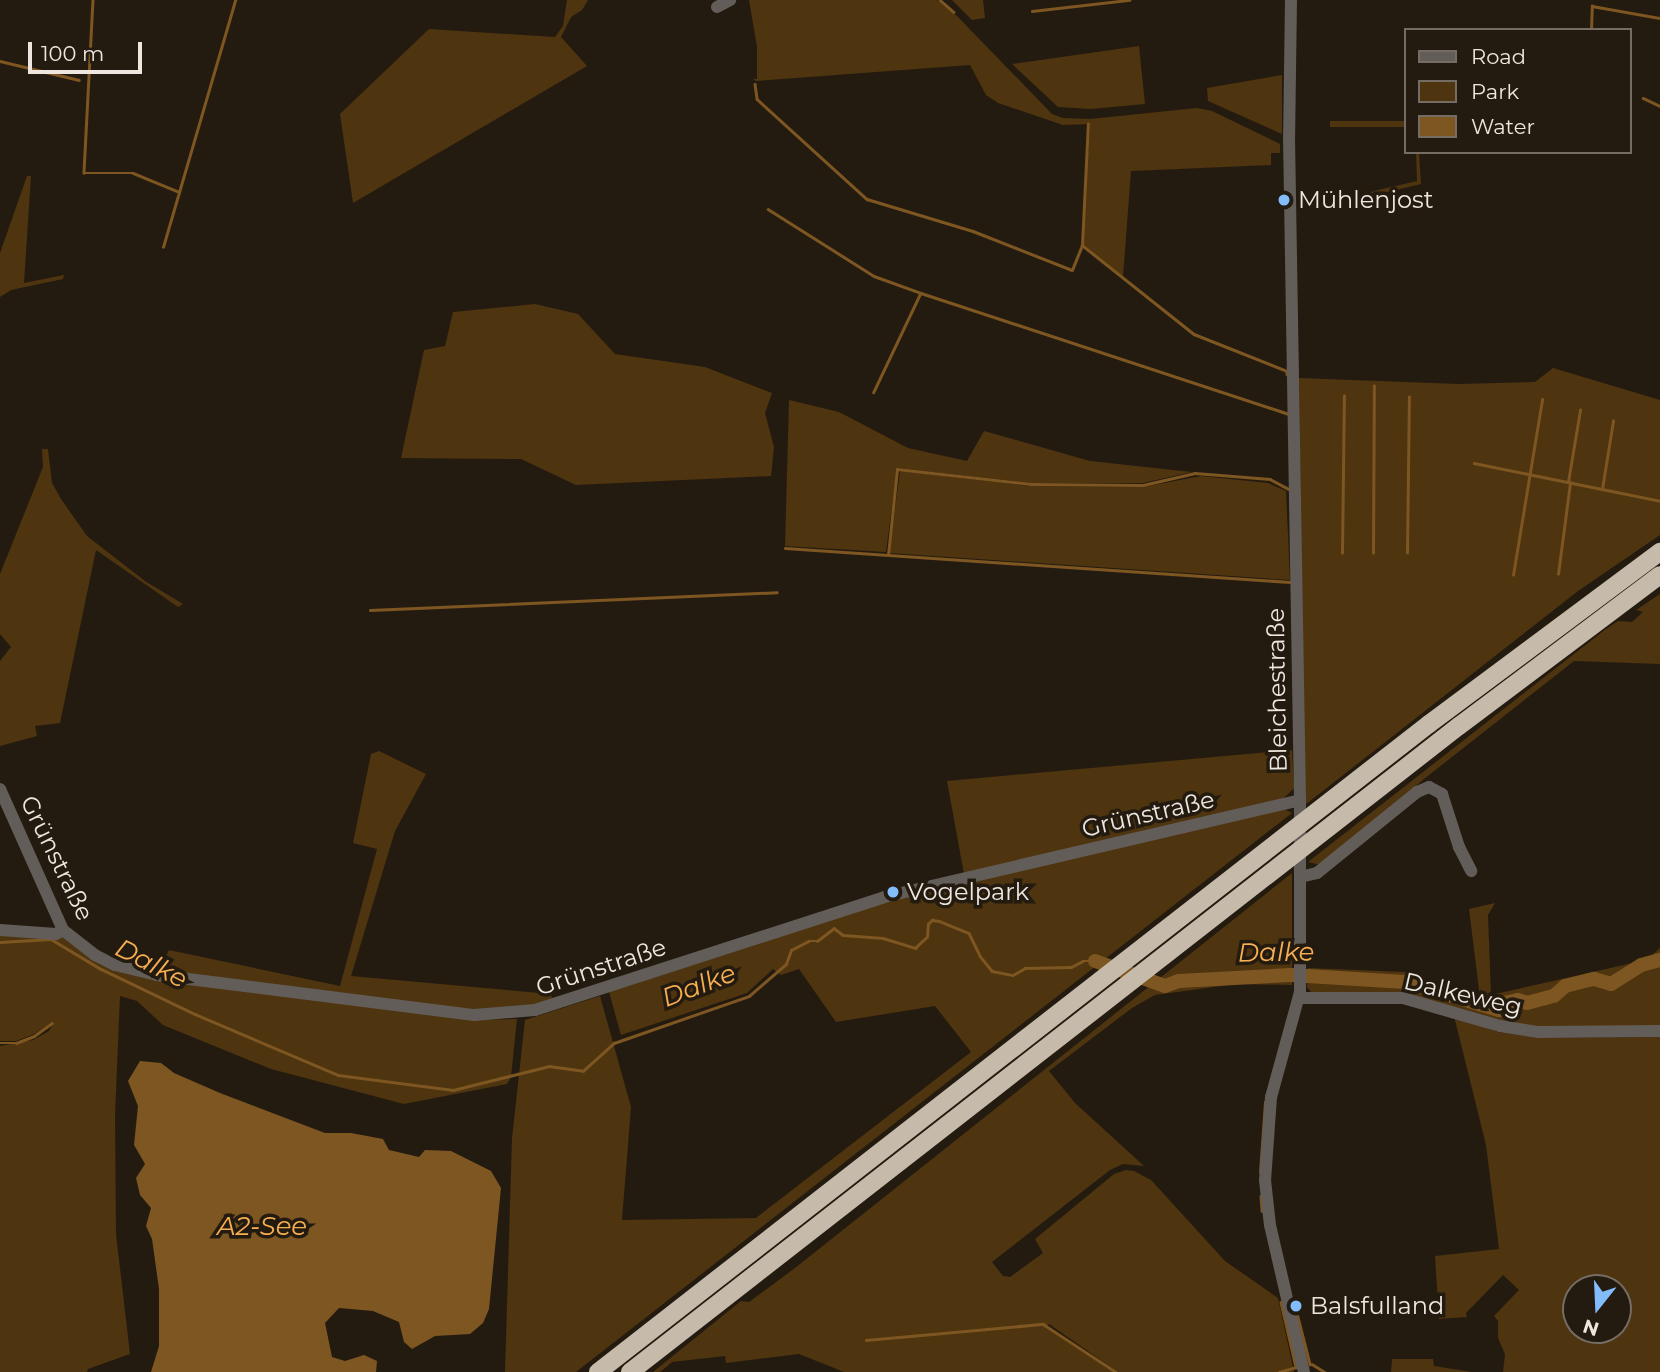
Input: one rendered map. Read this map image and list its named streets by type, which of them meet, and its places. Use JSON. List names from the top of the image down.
{
  "streets": {
    "street": ["Bleichestraße", "Grünstraße", "Dalkeweg"]
  },
  "crossings": [
    ["Bleichestraße", "Grünstraße"],
    ["Bleichestraße", "Dalkeweg"]
  ],
  "water": ["Dalke", "A2-See"],
  "places": ["Mühlenjost", "Vogelpark", "Balsfulland"],
  "legend": ["Road", "Park", "Water"],
  "scale_bar": "100 m",
  "north": "bottom"
}
